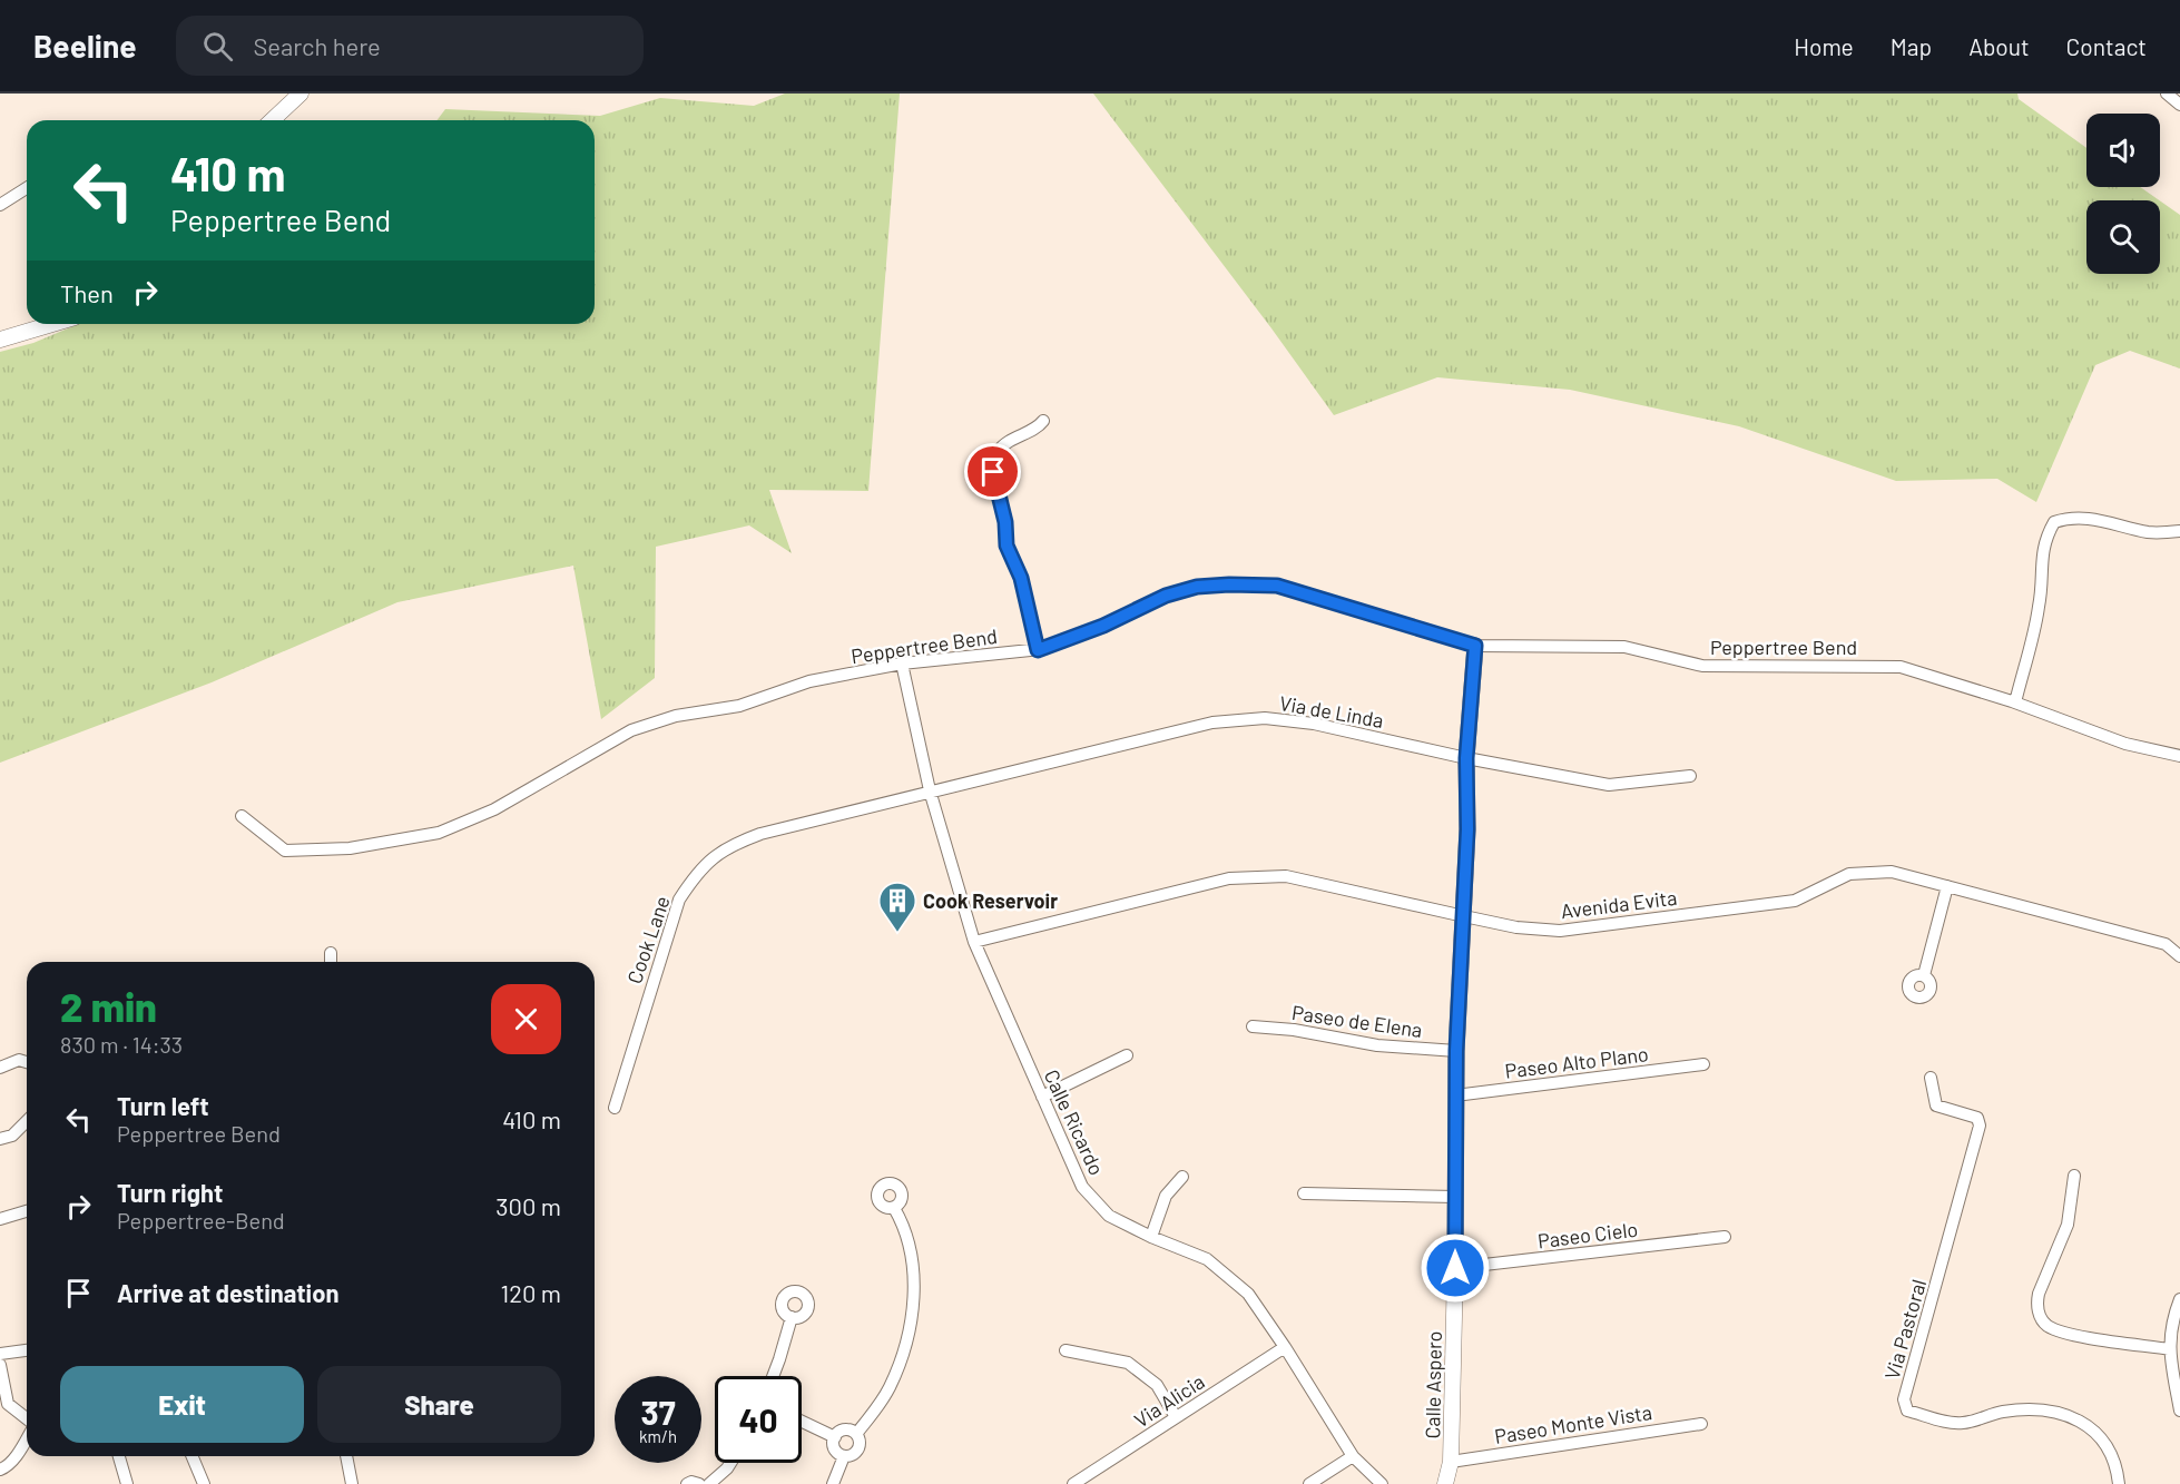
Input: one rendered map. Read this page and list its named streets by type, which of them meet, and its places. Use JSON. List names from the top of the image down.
{
  "streets": {
    "street": [
      "Peppertree Bend",
      "Via de Linda",
      "Avenida Evita",
      "Cook Lane",
      "Paseo de Elena",
      "Paseo Alto Plano",
      "Calle Ricardo",
      "Paseo Cielo",
      "Via Pastoral",
      "Calle Aspero",
      "Via Alicia",
      "Paseo Monte Vista"
    ]
  },
  "crossings": [
    ["Peppertree Bend", "Calle Ricardo"],
    ["Peppertree Bend", "Calle Aspero"],
    ["Via de Linda", "Cook Lane"],
    ["Via de Linda", "Calle Ricardo"],
    ["Via de Linda", "Calle Aspero"],
    ["Avenida Evita", "Calle Ricardo"],
    ["Avenida Evita", "Calle Aspero"],
    ["Cook Lane", "Calle Ricardo"],
    ["Paseo de Elena", "Calle Aspero"],
    ["Paseo Alto Plano", "Calle Aspero"],
    ["Calle Ricardo", "Via Alicia"],
    ["Paseo Cielo", "Calle Aspero"],
    ["Calle Aspero", "Paseo Monte Vista"]
  ],
  "places": {
    "building": ["Cook Reservoir"]
  },
  "page": {
    "header": "Beeline",
    "search": "Search here",
    "nav": [
      "Home",
      "Map",
      "About",
      "Contact"
    ],
    "turn": ["410 m", "Peppertree Bend"],
    "then": "Then",
    "heading": ["2 min", "830 m · 14:33"],
    "list": [
      {
        "name": "Turn left",
        "note": "Peppertree Bend",
        "value": "410 m"
      },
      {
        "name": "Turn right",
        "note": "Peppertree-Bend",
        "value": "300 m"
      },
      {
        "name": "Arrive at destination",
        "value": "120 m"
      }
    ],
    "buttons": ["Exit", "Share"],
    "speed": "37 km/h",
    "limit": "40"
  }
}
